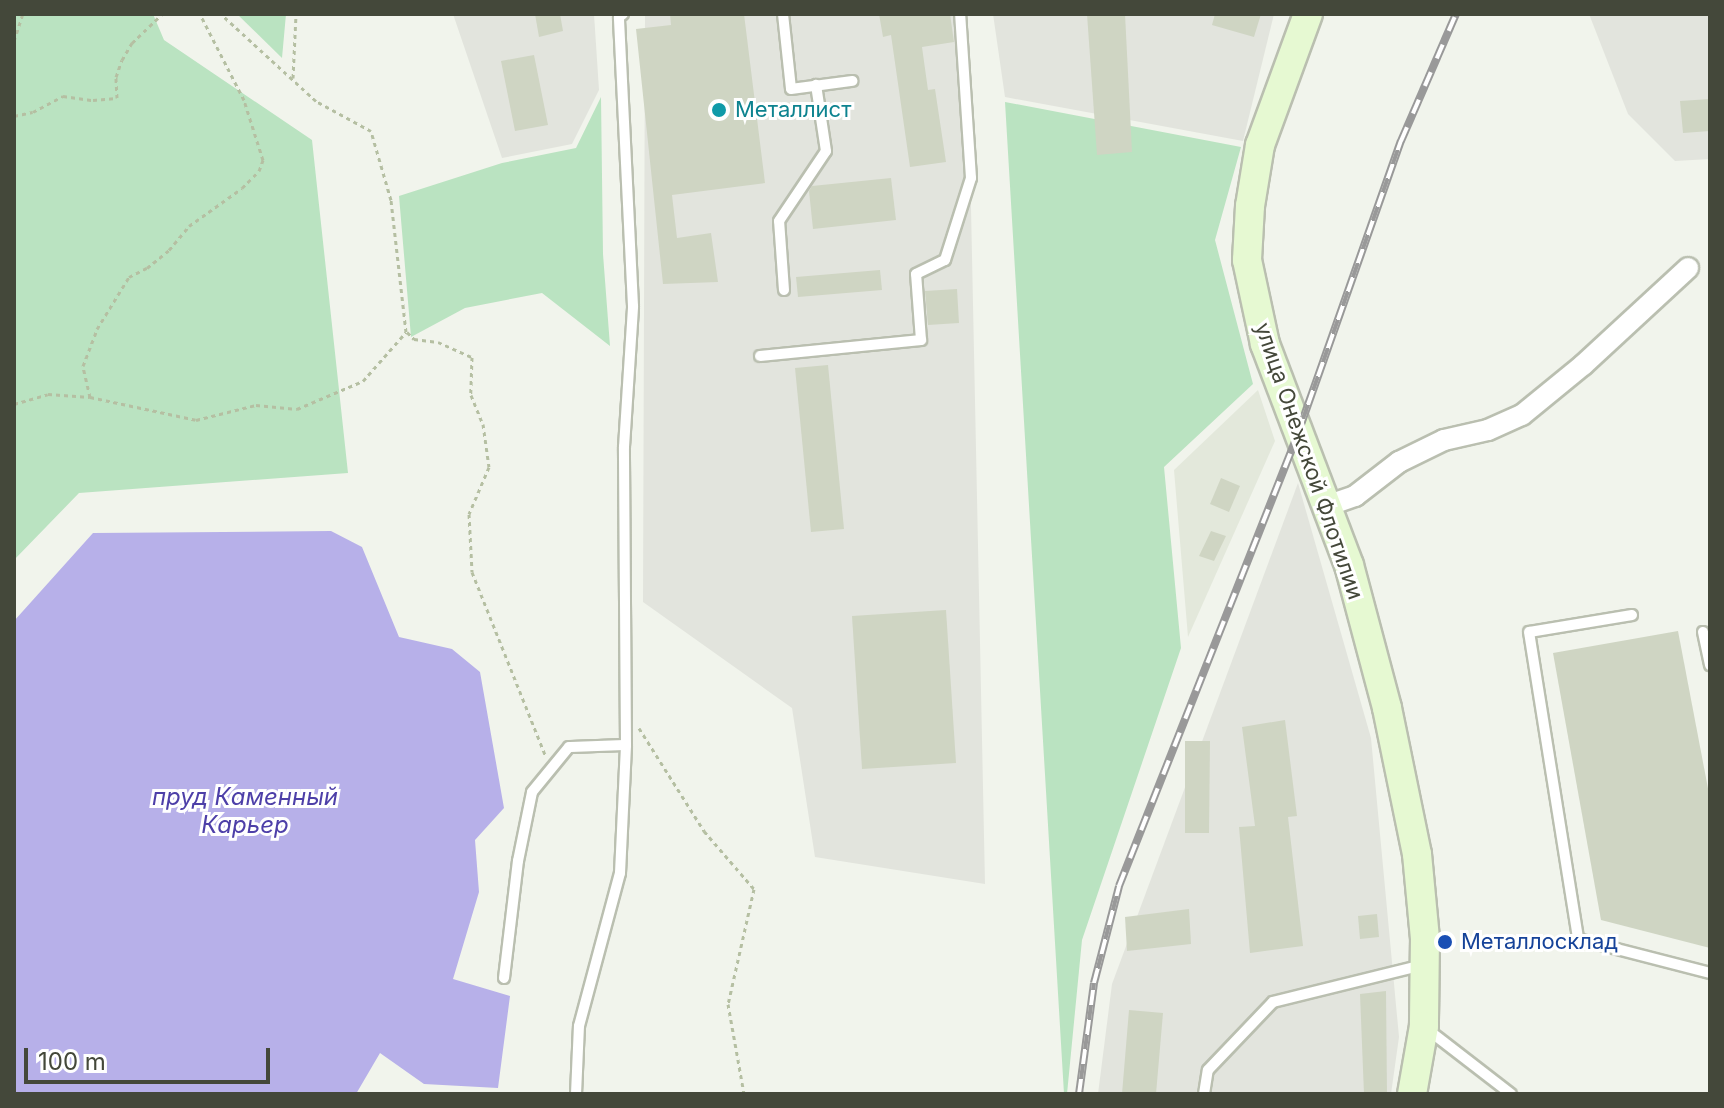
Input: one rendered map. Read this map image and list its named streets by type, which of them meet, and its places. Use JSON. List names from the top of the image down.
{
  "streets": {
    "main road": ["улица Онежской Флотилии"]
  },
  "water": ["пруд Каменный Карьер"],
  "places": ["Металлист", "Металлосклад"],
  "scale_bar": "100 m"
}
